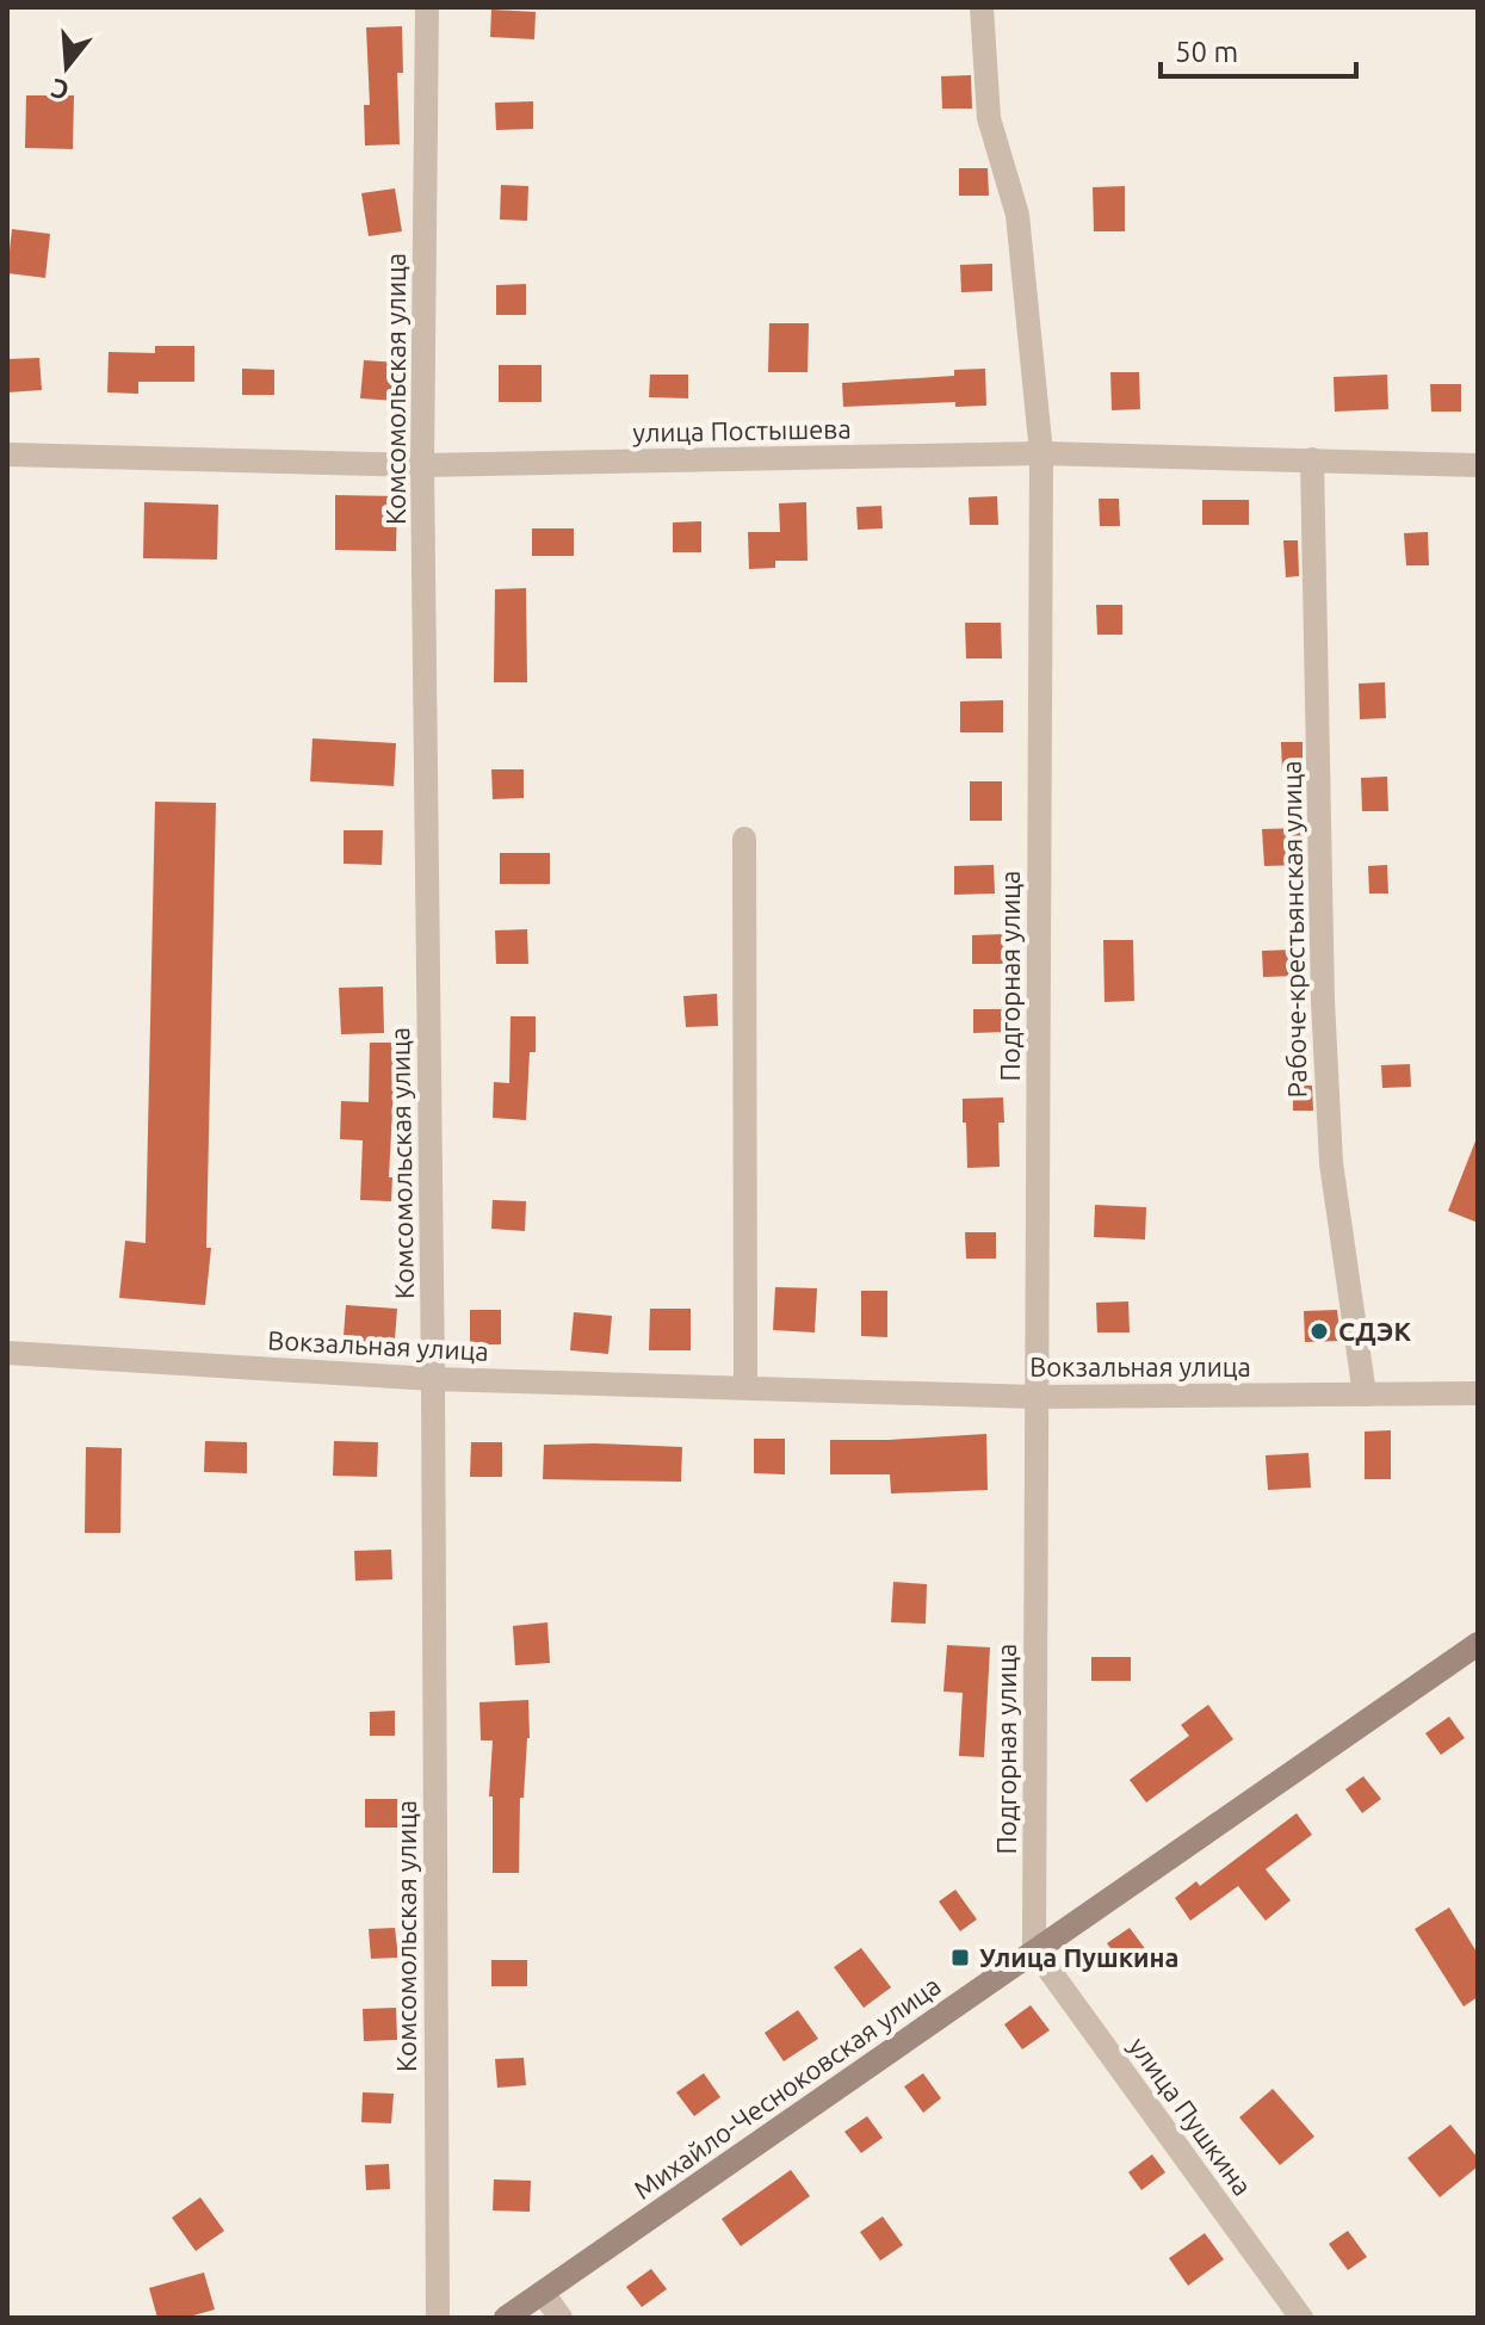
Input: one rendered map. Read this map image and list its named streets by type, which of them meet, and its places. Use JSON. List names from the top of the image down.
{
  "streets": {
    "main road": ["Михайло-Чесноковская улица"],
    "street": [
      "Комсомольская улица",
      "улица Постышева",
      "Рабоче-крестьянская улица",
      "Подгорная улица",
      "Вокзальная улица",
      "улица Пушкина"
    ]
  },
  "crossings": [
    ["Комсомольская улица", "улица Постышева"],
    ["Комсомольская улица", "Вокзальная улица"],
    ["улица Постышева", "Рабоче-крестьянская улица"],
    ["улица Постышева", "Подгорная улица"],
    ["Рабоче-крестьянская улица", "Вокзальная улица"],
    ["Подгорная улица", "Вокзальная улица"],
    ["Подгорная улица", "Михайло-Чесноковская улица"],
    ["Подгорная улица", "улица Пушкина"],
    ["Михайло-Чесноковская улица", "улица Пушкина"]
  ],
  "places": {
    "other": ["СДЭК"],
    "transit": ["Улица Пушкина"]
  },
  "scale_bar": "50 m",
  "north": "bottom"
}
